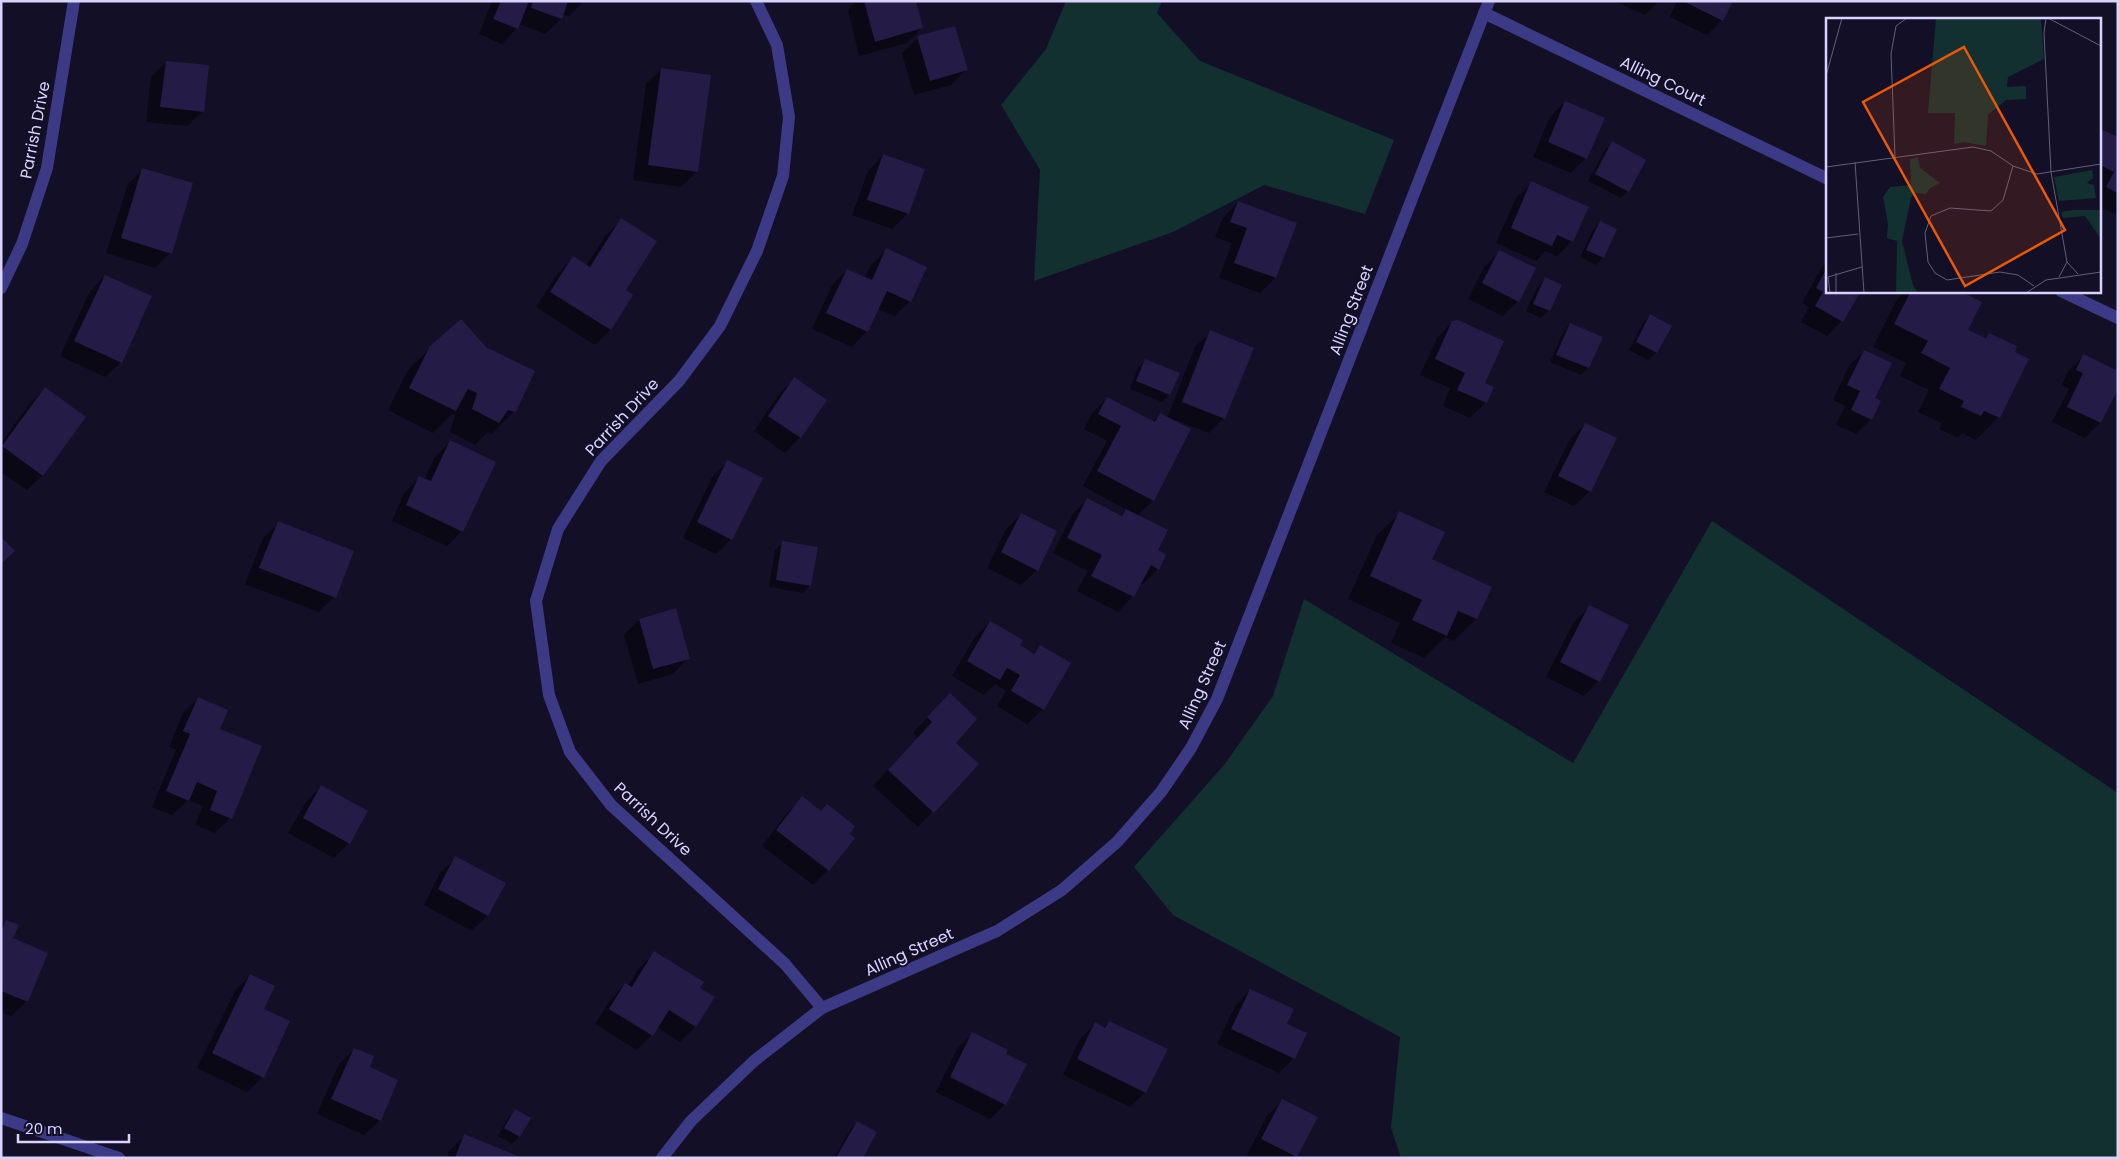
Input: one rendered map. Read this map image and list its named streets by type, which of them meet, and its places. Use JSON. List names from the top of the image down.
{
  "streets": {
    "street": ["Alling Court", "Parrish Drive", "Alling Street"]
  },
  "crossings": [
    ["Alling Court", "Alling Street"],
    ["Parrish Drive", "Alling Street"]
  ],
  "scale_bar": "20 m"
}
